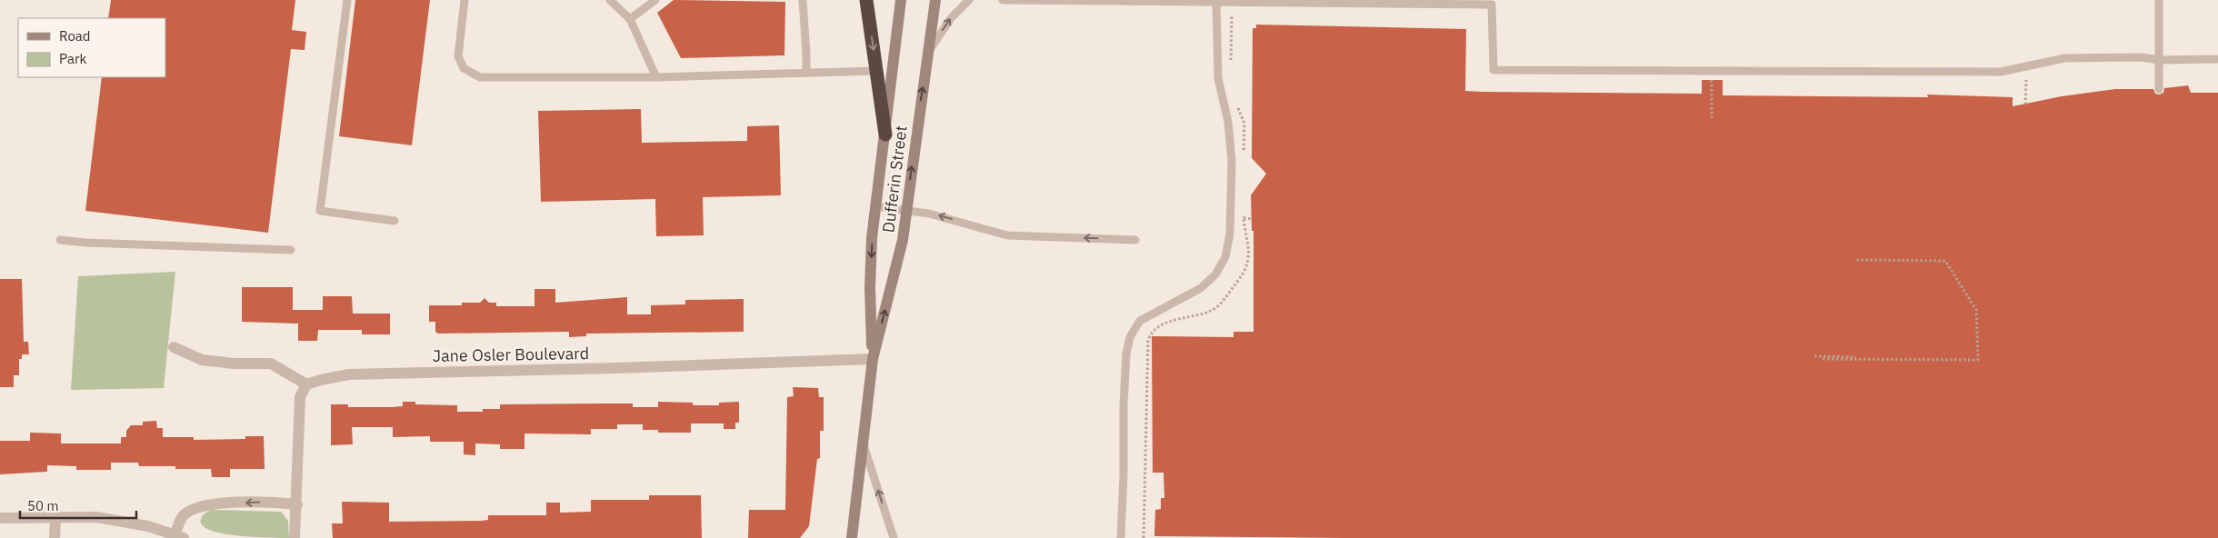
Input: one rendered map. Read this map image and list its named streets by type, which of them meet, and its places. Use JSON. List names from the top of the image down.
{
  "streets": {
    "main road": ["Dufferin Street"],
    "street": ["Jane Osler Boulevard"]
  },
  "crossings": [
    ["Dufferin Street", "Jane Osler Boulevard"]
  ],
  "legend": ["Road", "Park"],
  "scale_bar": "50 m"
}
